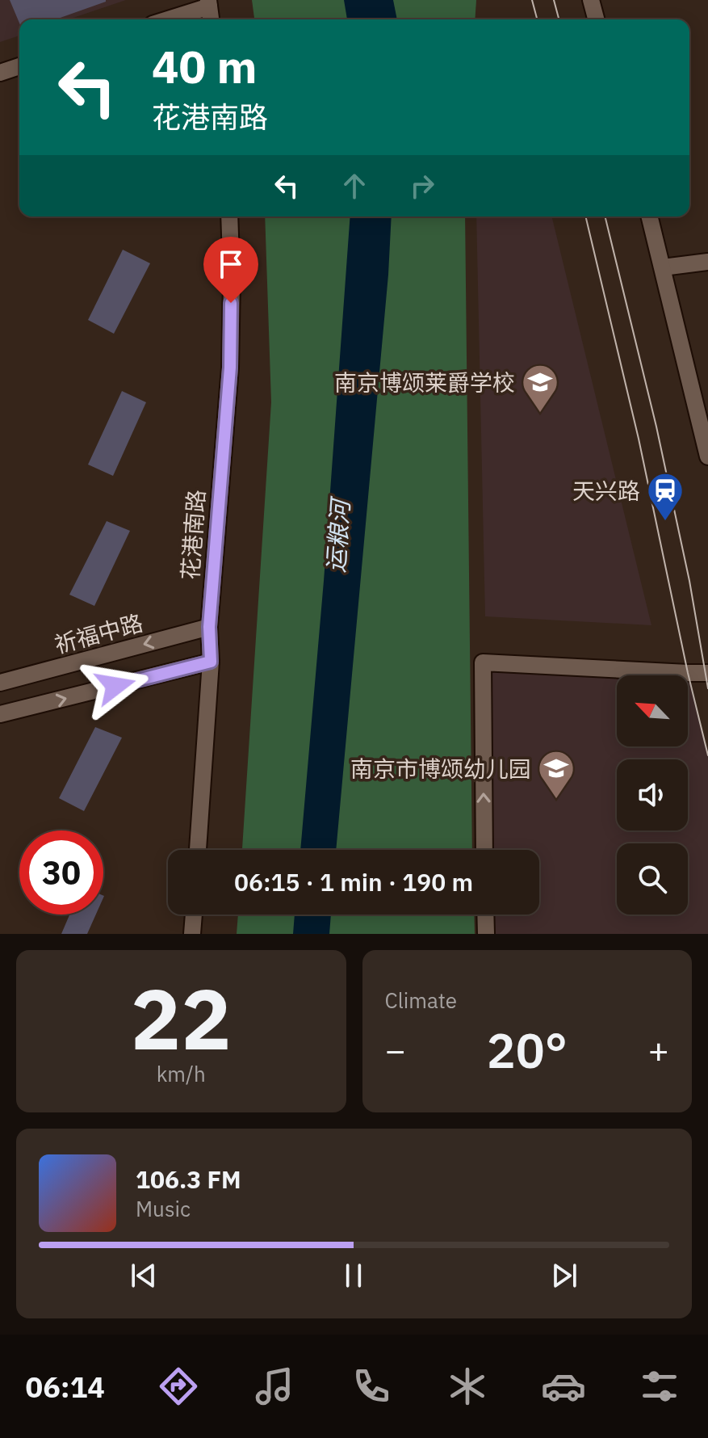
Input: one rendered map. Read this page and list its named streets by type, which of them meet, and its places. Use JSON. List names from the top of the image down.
{
  "streets": {
    "street": ["花港南路", "祈福中路"]
  },
  "crossings": [
    ["花港南路", "祈福中路"]
  ],
  "water": ["运粮河"],
  "places": {
    "school or university": ["南京博颂莱爵学校", "南京市博颂幼儿园"],
    "station": ["天兴路"]
  },
  "north": "top left",
  "page": {
    "turn": ["40 m", "花港南路"],
    "limit": "30",
    "trip": "06:15 · 1 min · 190 m",
    "tile": [
      ["22", "km/h"],
      "Climate"
    ],
    "heat": ["−", "20°", "+"],
    "song": ["106.3 FM", "Music"],
    "tabs": "06:14"
  }
}
